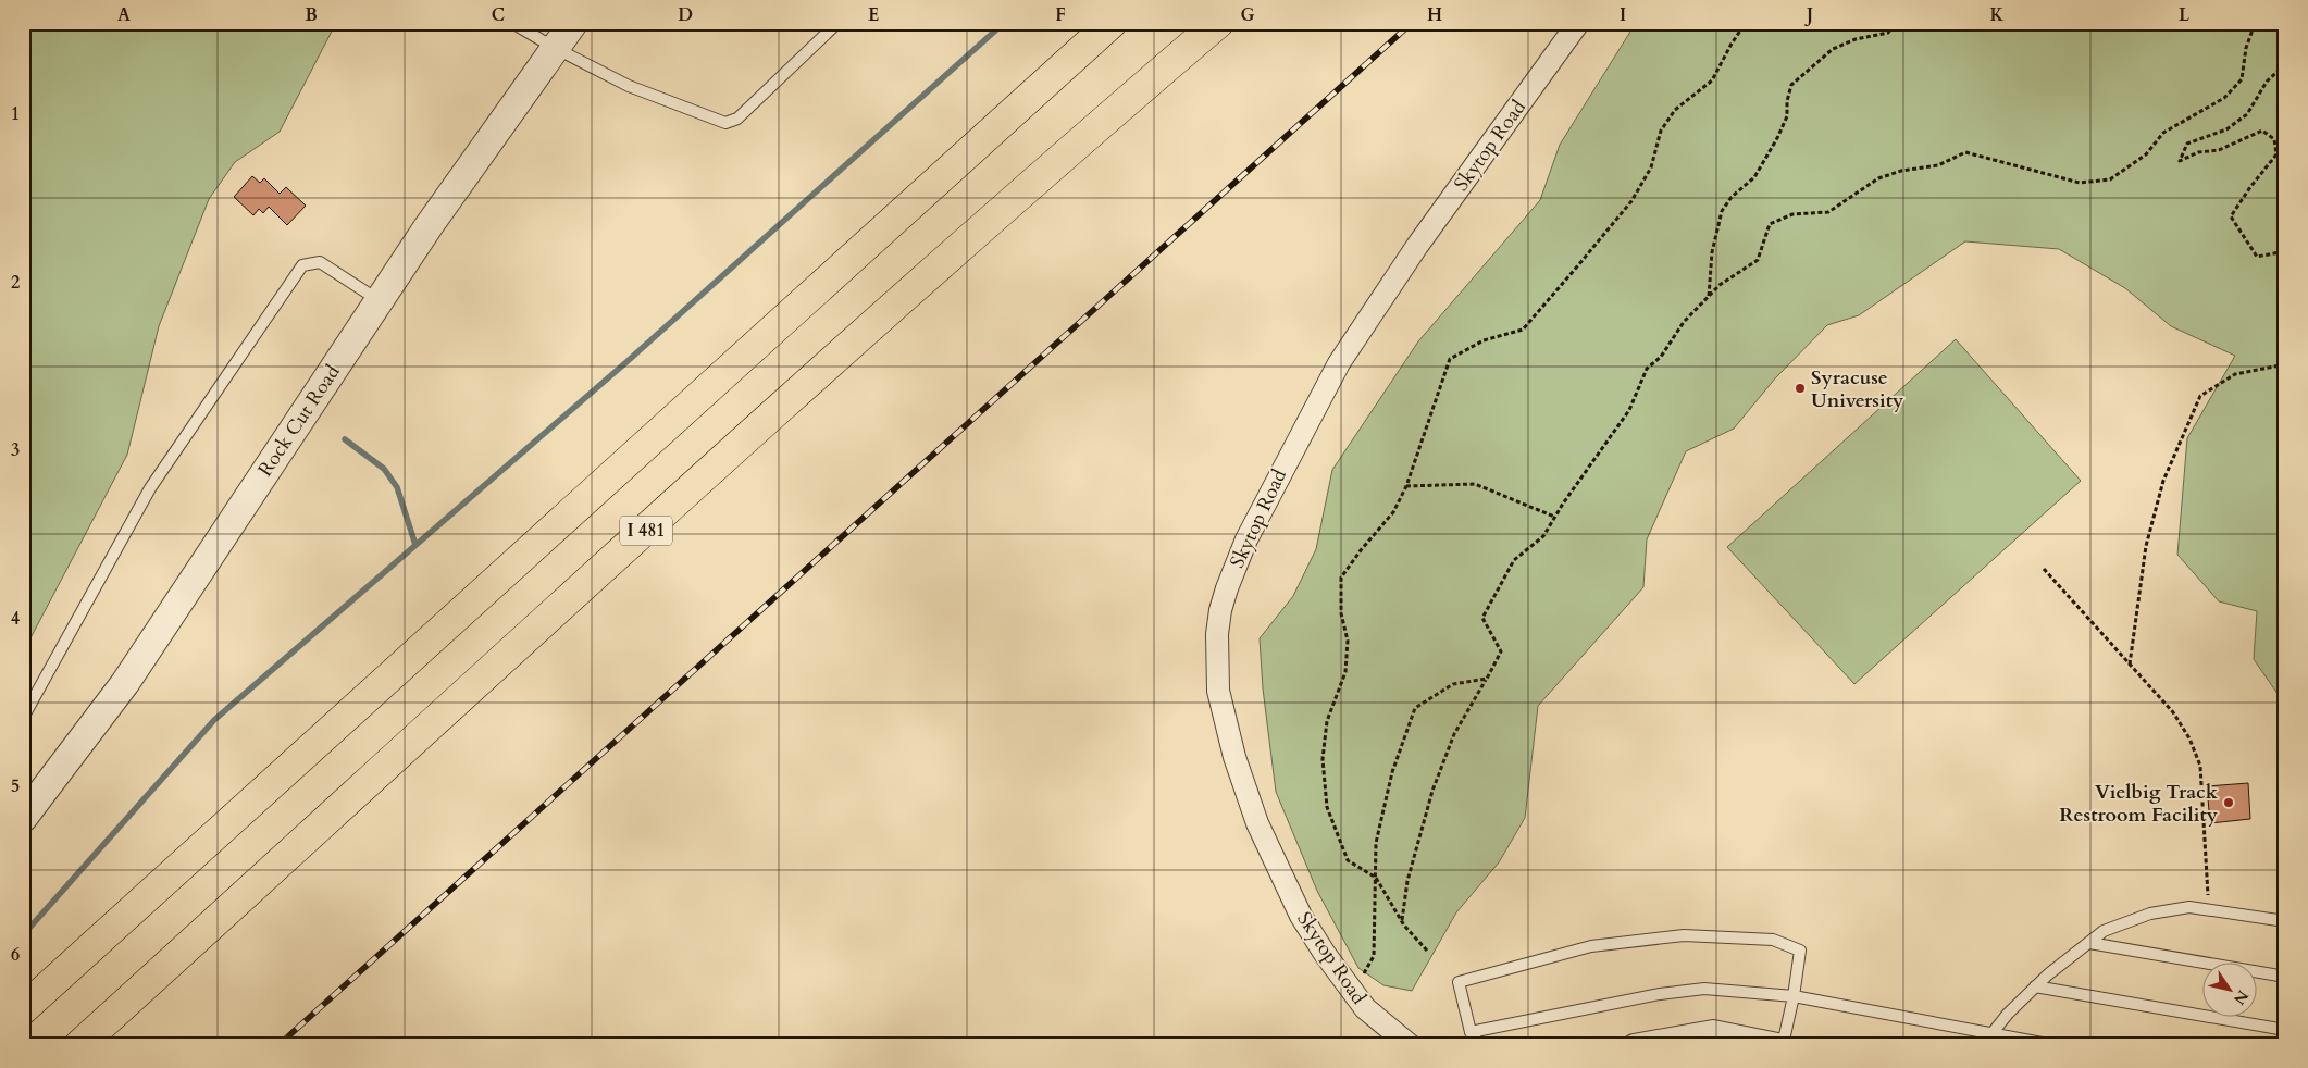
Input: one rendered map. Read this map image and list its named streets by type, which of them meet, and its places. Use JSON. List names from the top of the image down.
{
  "streets": {
    "highway": ["I 481"],
    "street": ["Skytop Road", "Rock Cut Road"]
  },
  "places": ["Syracuse University", "Vielbig Track Restroom Facility"],
  "north": "bottom right",
  "grid": {
    "columns": [
      "A",
      "B",
      "C",
      "D",
      "E",
      "F",
      "G",
      "H",
      "I",
      "J",
      "K",
      "L"
    ],
    "rows": [
      "1",
      "2",
      "3",
      "4",
      "5",
      "6"
    ]
  }
}
